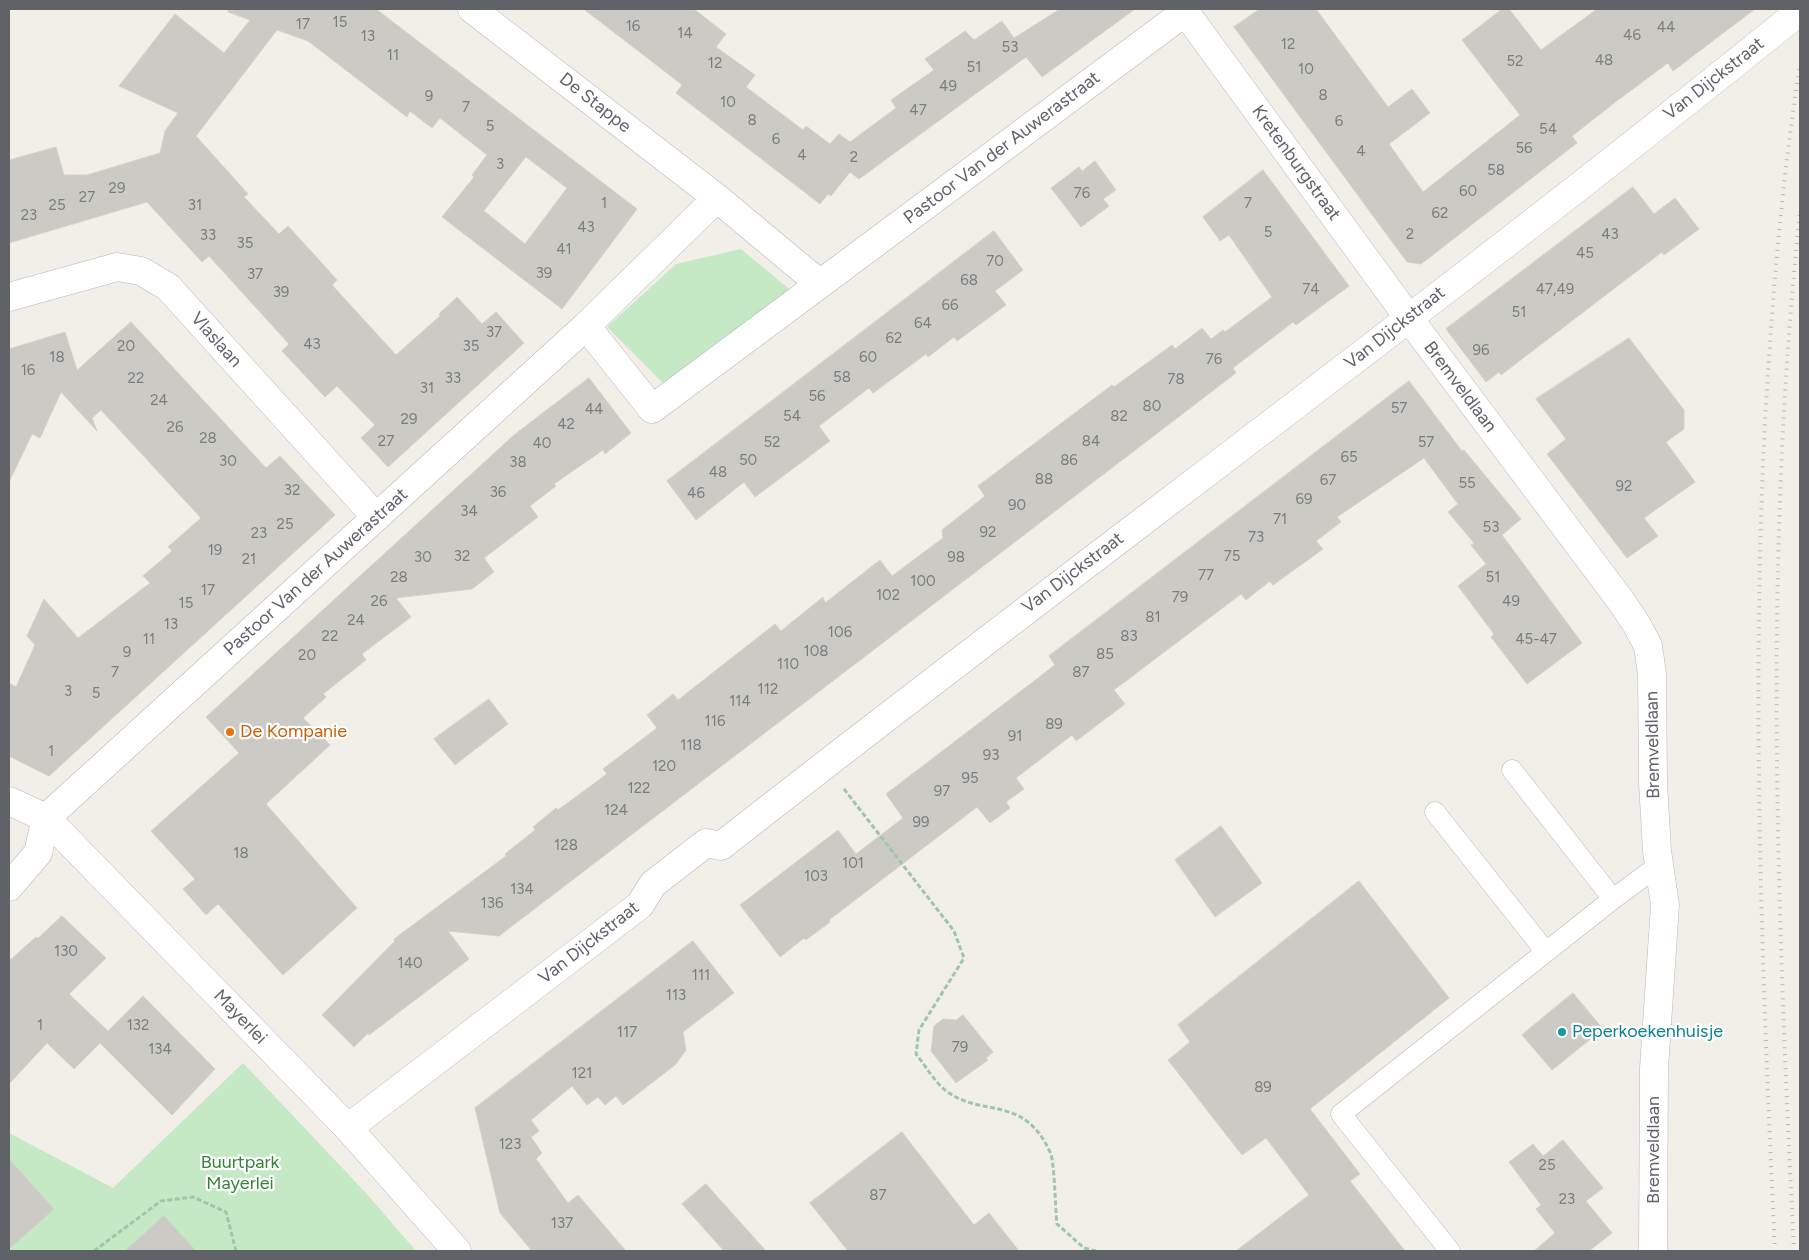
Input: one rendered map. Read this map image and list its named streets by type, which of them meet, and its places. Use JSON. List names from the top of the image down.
{
  "streets": {
    "street": [
      "Van Dijckstraat",
      "De Stappe",
      "Pastoor Van der Auwerastraat",
      "Kretenburgstraat",
      "Vlaslaan",
      "Bremveldlaan",
      "Mayerlei"
    ]
  },
  "crossings": [
    ["Van Dijckstraat", "Kretenburgstraat"],
    ["Van Dijckstraat", "Bremveldlaan"],
    ["Van Dijckstraat", "Mayerlei"],
    ["De Stappe", "Pastoor Van der Auwerastraat"],
    ["Pastoor Van der Auwerastraat", "Kretenburgstraat"],
    ["Pastoor Van der Auwerastraat", "Vlaslaan"],
    ["Pastoor Van der Auwerastraat", "Mayerlei"],
    ["Kretenburgstraat", "Bremveldlaan"]
  ],
  "parks": ["Buurtpark Mayerlei"],
  "places": ["De Kompanie", "Peperkoekenhuisje"],
  "house_numbers": [
    "15",
    "17",
    "16",
    "44",
    "14",
    "46",
    "13",
    "12",
    "53",
    "11",
    "48",
    "52",
    "12",
    "51",
    "10",
    "49",
    "8",
    "9",
    "10",
    "7",
    "47",
    "8",
    "6",
    "5",
    "54",
    "6",
    "56",
    "4",
    "4",
    "2",
    "3",
    "58",
    "29",
    "60",
    "76",
    "27",
    "1",
    "7",
    "25",
    "31",
    "62",
    "23",
    "43",
    "5",
    "2",
    "43",
    "33",
    "35",
    "41",
    "45",
    "70",
    "39",
    "37",
    "68",
    "74",
    "47,49",
    "39",
    "66",
    "51",
    "64",
    "37",
    "62",
    "43",
    "20",
    "35",
    "96",
    "18",
    "60",
    "76",
    "16",
    "58",
    "22",
    "33",
    "78",
    "31",
    "56",
    "24",
    "80",
    "57",
    "44",
    "54",
    "82",
    "29",
    "42",
    "26",
    "28",
    "27",
    "84",
    "52",
    "57",
    "40",
    "65",
    "50",
    "86",
    "30",
    "38",
    "48",
    "88",
    "67",
    "55",
    "92",
    "32",
    "36",
    "46",
    "69",
    "90",
    "34",
    "71",
    "25",
    "53",
    "92",
    "23",
    "73",
    "19",
    "32",
    "75",
    "30",
    "98",
    "21",
    "77",
    "28",
    "51",
    "100",
    "17",
    "102",
    "79",
    "26",
    "49",
    "15",
    "81",
    "24",
    "13",
    "106",
    "22",
    "83",
    "11",
    "45-47",
    "108",
    "9",
    "85",
    "20",
    "110",
    "7",
    "87",
    "112",
    "3",
    "5",
    "114",
    "116",
    "89",
    "91",
    "118",
    "1",
    "93",
    "120",
    "95",
    "122",
    "97",
    "124",
    "99",
    "128",
    "18",
    "101",
    "103",
    "134",
    "136",
    "130",
    "140",
    "111",
    "113",
    "1",
    "132",
    "117",
    "79",
    "134",
    "121",
    "89",
    "123",
    "25",
    "87",
    "23",
    "137"
  ]
}
